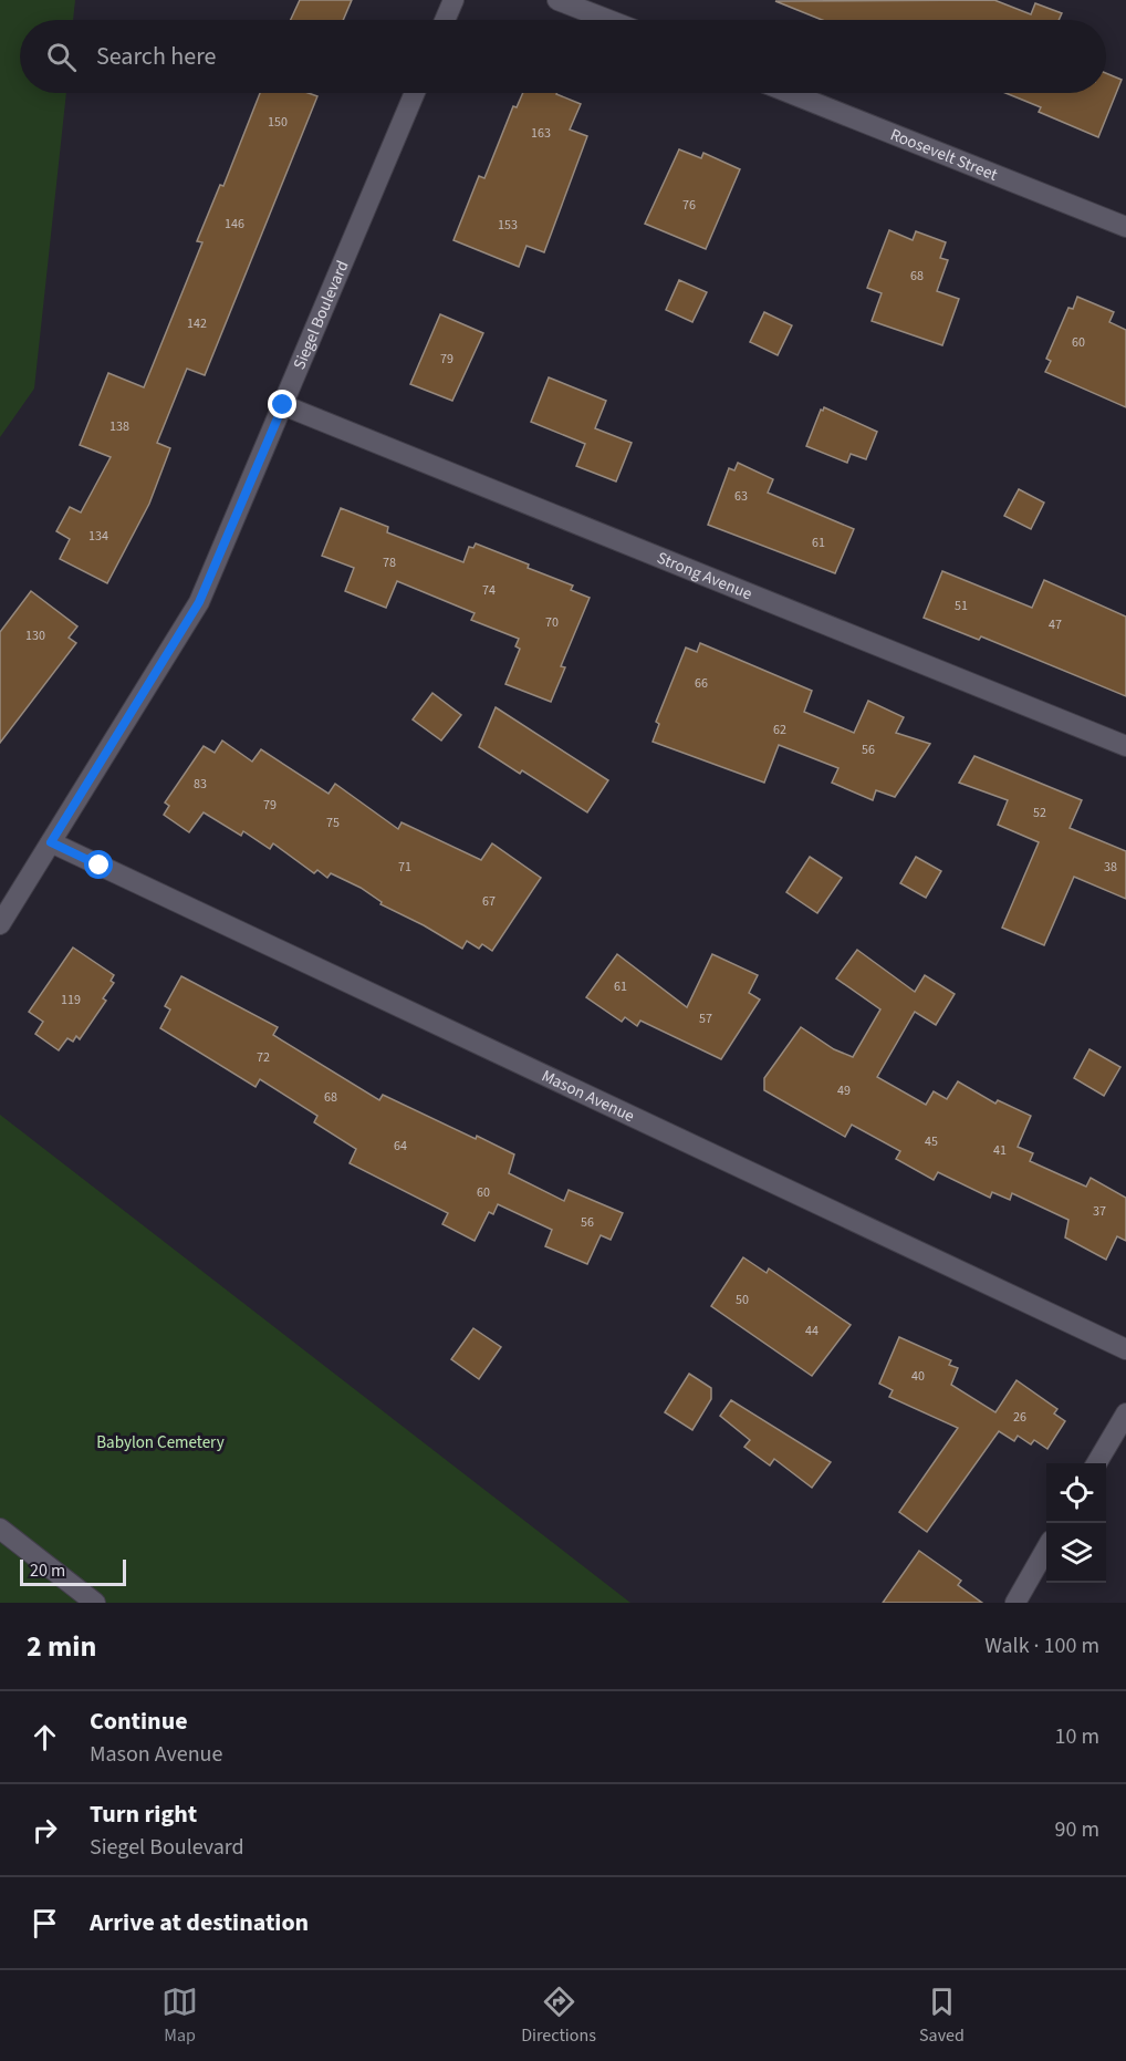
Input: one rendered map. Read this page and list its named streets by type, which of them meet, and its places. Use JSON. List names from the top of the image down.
{
  "streets": {
    "street": [
      "Roosevelt Street",
      "Siegel Boulevard",
      "Strong Avenue",
      "Mason Avenue"
    ]
  },
  "crossings": [
    ["Siegel Boulevard", "Strong Avenue"],
    ["Siegel Boulevard", "Mason Avenue"]
  ],
  "parks": ["Babylon Cemetery"],
  "house_numbers": [
    "150",
    "163",
    "76",
    "146",
    "153",
    "68",
    "142",
    "60",
    "79",
    "138",
    "63",
    "134",
    "61",
    "78",
    "74",
    "51",
    "70",
    "47",
    "130",
    "66",
    "62",
    "56",
    "83",
    "79",
    "52",
    "75",
    "71",
    "38",
    "67",
    "61",
    "119",
    "57",
    "72",
    "49",
    "68",
    "45",
    "64",
    "41",
    "60",
    "37",
    "56",
    "50",
    "44",
    "40",
    "26"
  ],
  "scale_bar": "20 m",
  "page": {
    "search": "Search here",
    "scale": "20 m",
    "heading": ["2 min", "Walk · 100 m"],
    "list": [
      ["Continue", "Mason Avenue", "10 m"],
      ["Turn right", "Siegel Boulevard", "90 m"],
      "Arrive at destination"
    ],
    "nav": ["Map", "Directions", "Saved"]
  }
}
